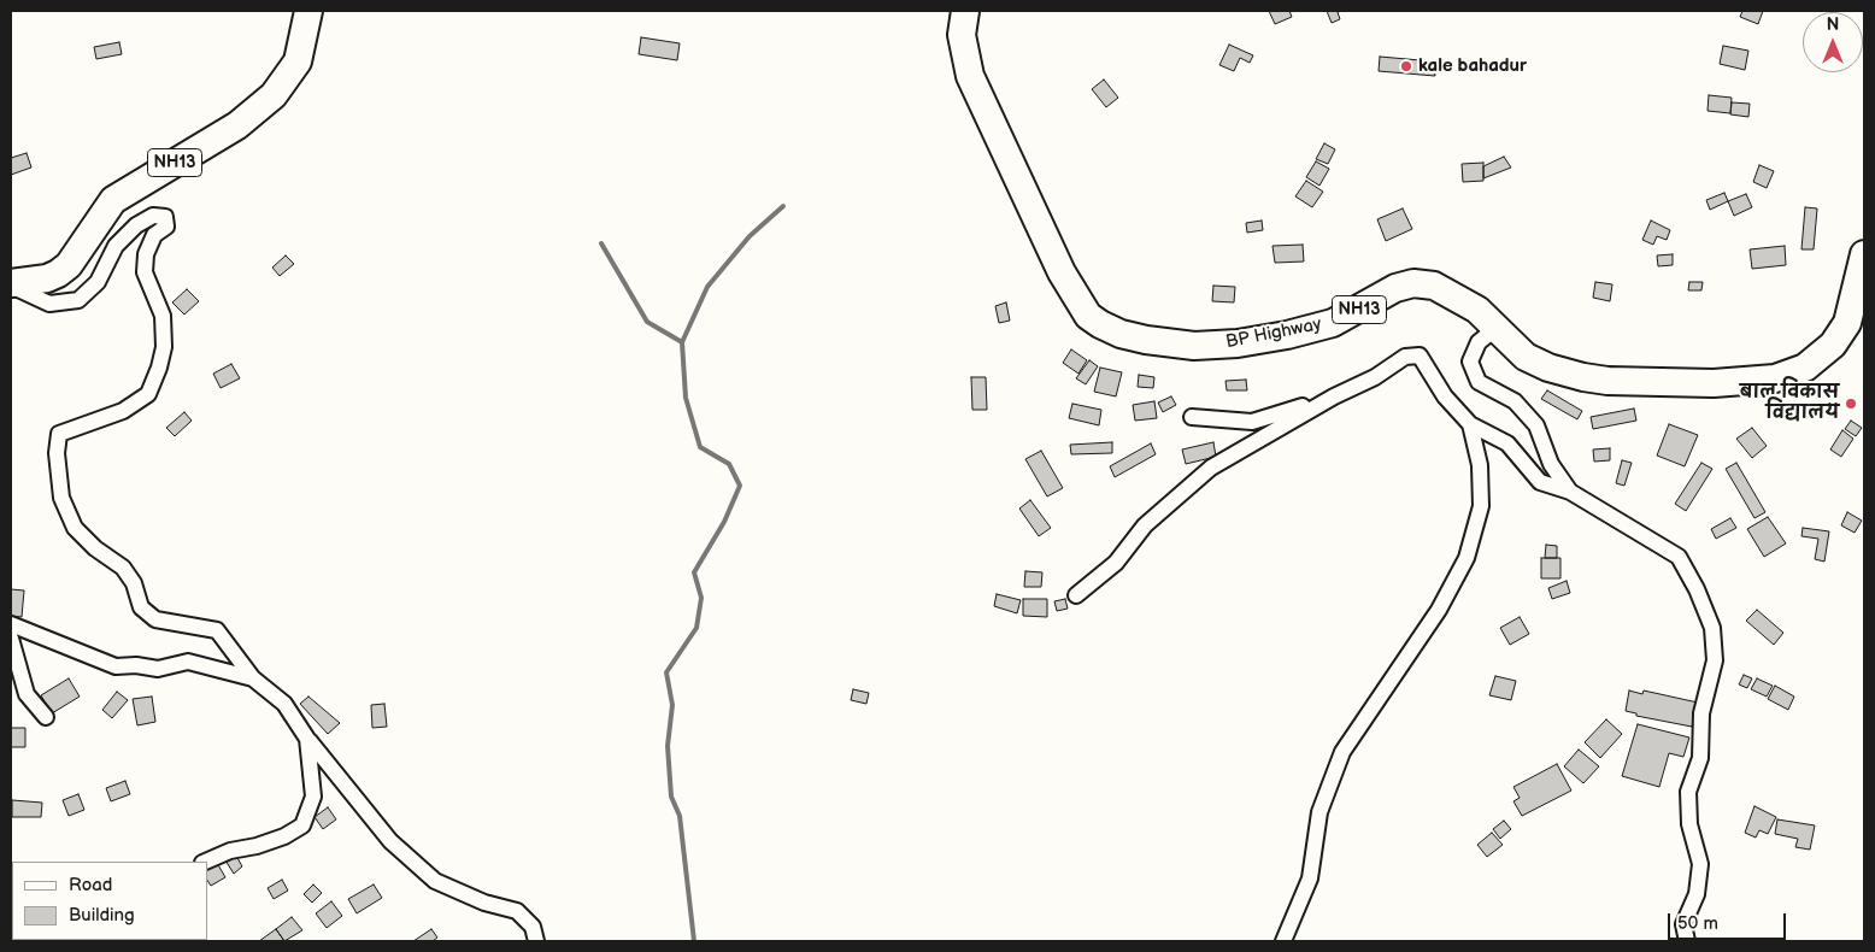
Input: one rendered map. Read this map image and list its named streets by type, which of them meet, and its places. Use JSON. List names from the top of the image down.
{
  "streets": {
    "highway": ["NH13", "BP Highway"]
  },
  "places": ["kale bahadur", "बाल विकास विद्यालय"],
  "legend": ["Road", "Building"],
  "scale_bar": "50 m",
  "north": "top"
}
